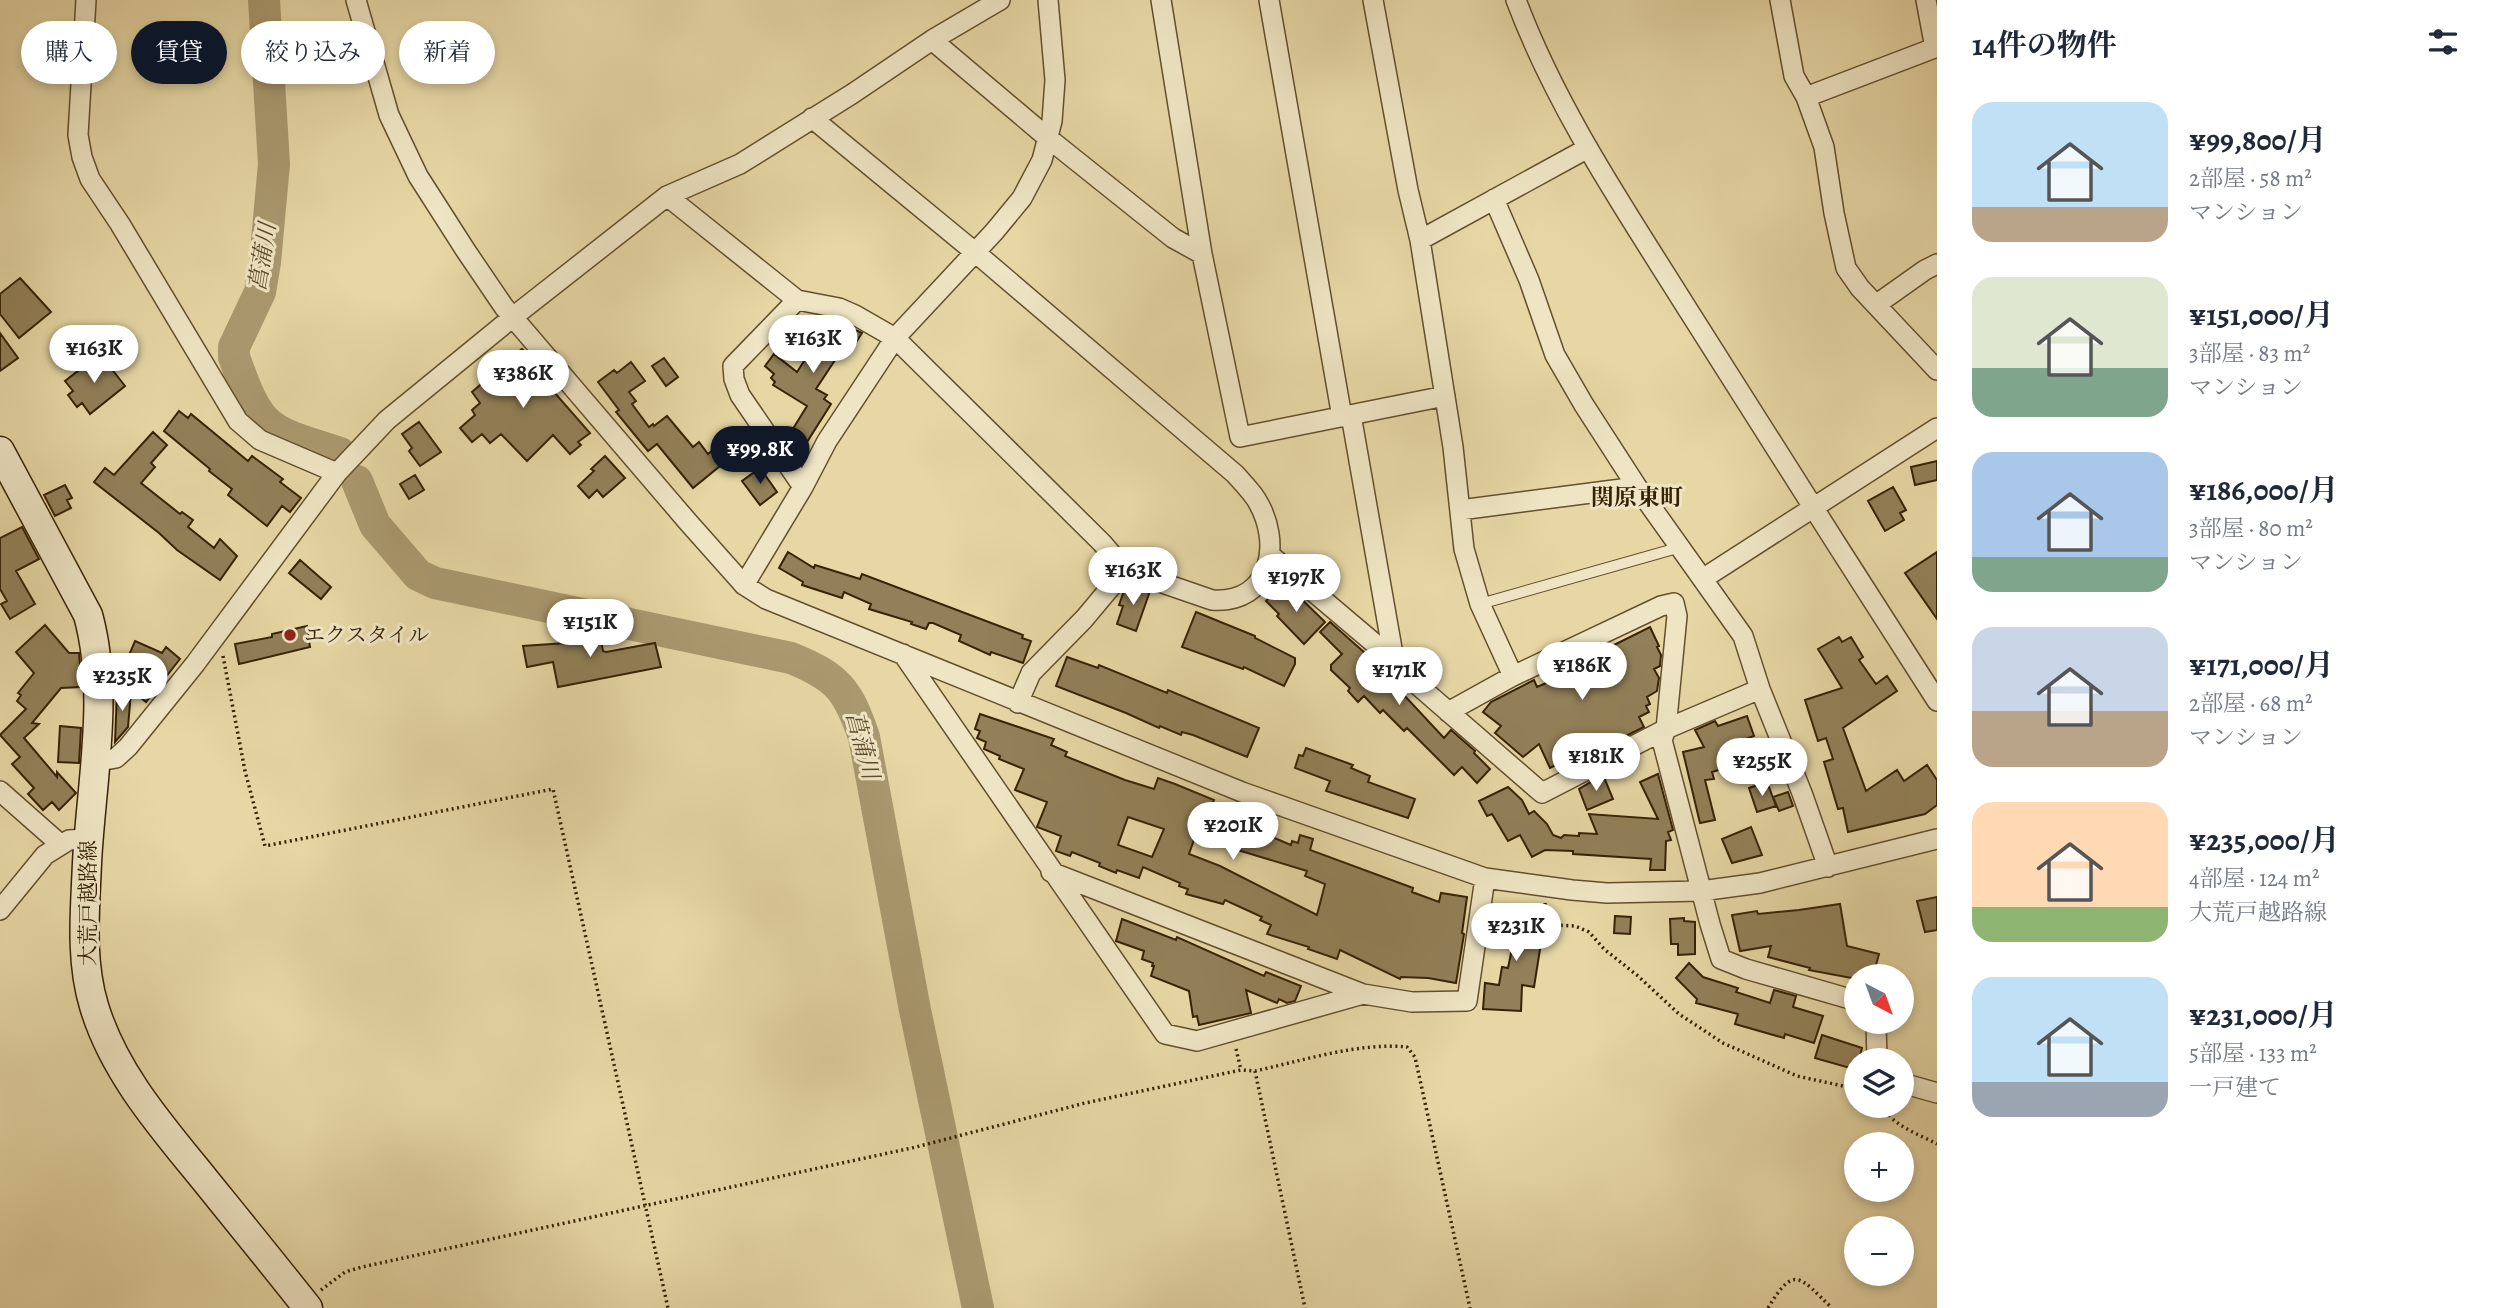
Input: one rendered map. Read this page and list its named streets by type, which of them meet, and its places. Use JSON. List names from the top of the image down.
{
  "streets": {
    "main road": ["大荒戸越路線"]
  },
  "districts": ["関原東町"],
  "water": ["菖蒲川"],
  "places": ["エクスタイル"],
  "north": "bottom right",
  "page": {
    "heading": "14件の物件",
    "chip": [
      "購入",
      "賃貸",
      "絞り込み",
      "新着"
    ],
    "list": [
      {
        "name": "¥99,800/月",
        "note": "2部屋 · 58 m² · マンション"
      },
      {
        "name": "¥151,000/月",
        "note": "3部屋 · 83 m² · マンション"
      },
      {
        "name": "¥186,000/月",
        "note": "3部屋 · 80 m² · マンション"
      },
      {
        "name": "¥171,000/月",
        "note": "2部屋 · 68 m² · マンション"
      },
      {
        "name": "¥235,000/月",
        "note": "4部屋 · 124 m² · 大荒戸越路線"
      },
      {
        "name": "¥231,000/月",
        "note": "5部屋 · 133 m² · 一戸建て"
      }
    ],
    "price": [
      "¥163K",
      "¥163K",
      "¥386K",
      "¥99.8K",
      "¥163K",
      "¥197K",
      "¥151K",
      "¥186K",
      "¥171K",
      "¥235K",
      "¥181K",
      "¥255K",
      "¥201K",
      "¥231K"
    ],
    "map_buttons": ["+", "−"]
  }
}
